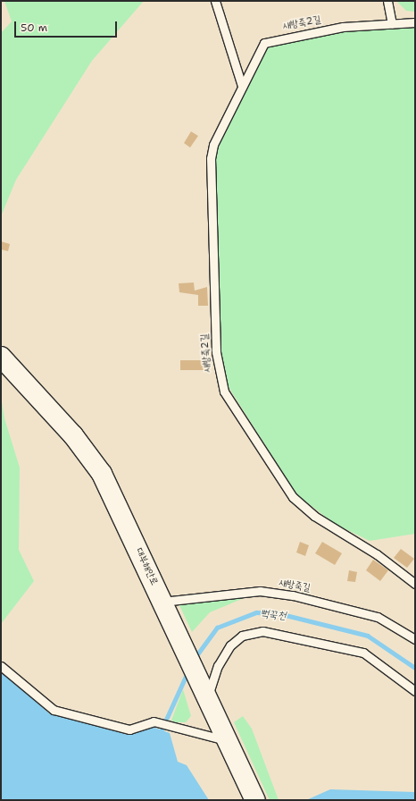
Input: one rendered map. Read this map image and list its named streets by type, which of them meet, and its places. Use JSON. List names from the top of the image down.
{
  "streets": {
    "street": ["대부해안로"],
    "lane": ["새방죽2길", "새방죽길"]
  },
  "crossings": [
    ["대부해안로", "새방죽길"]
  ],
  "water": ["뻑꾹천"],
  "scale_bar": "50 m"
}
